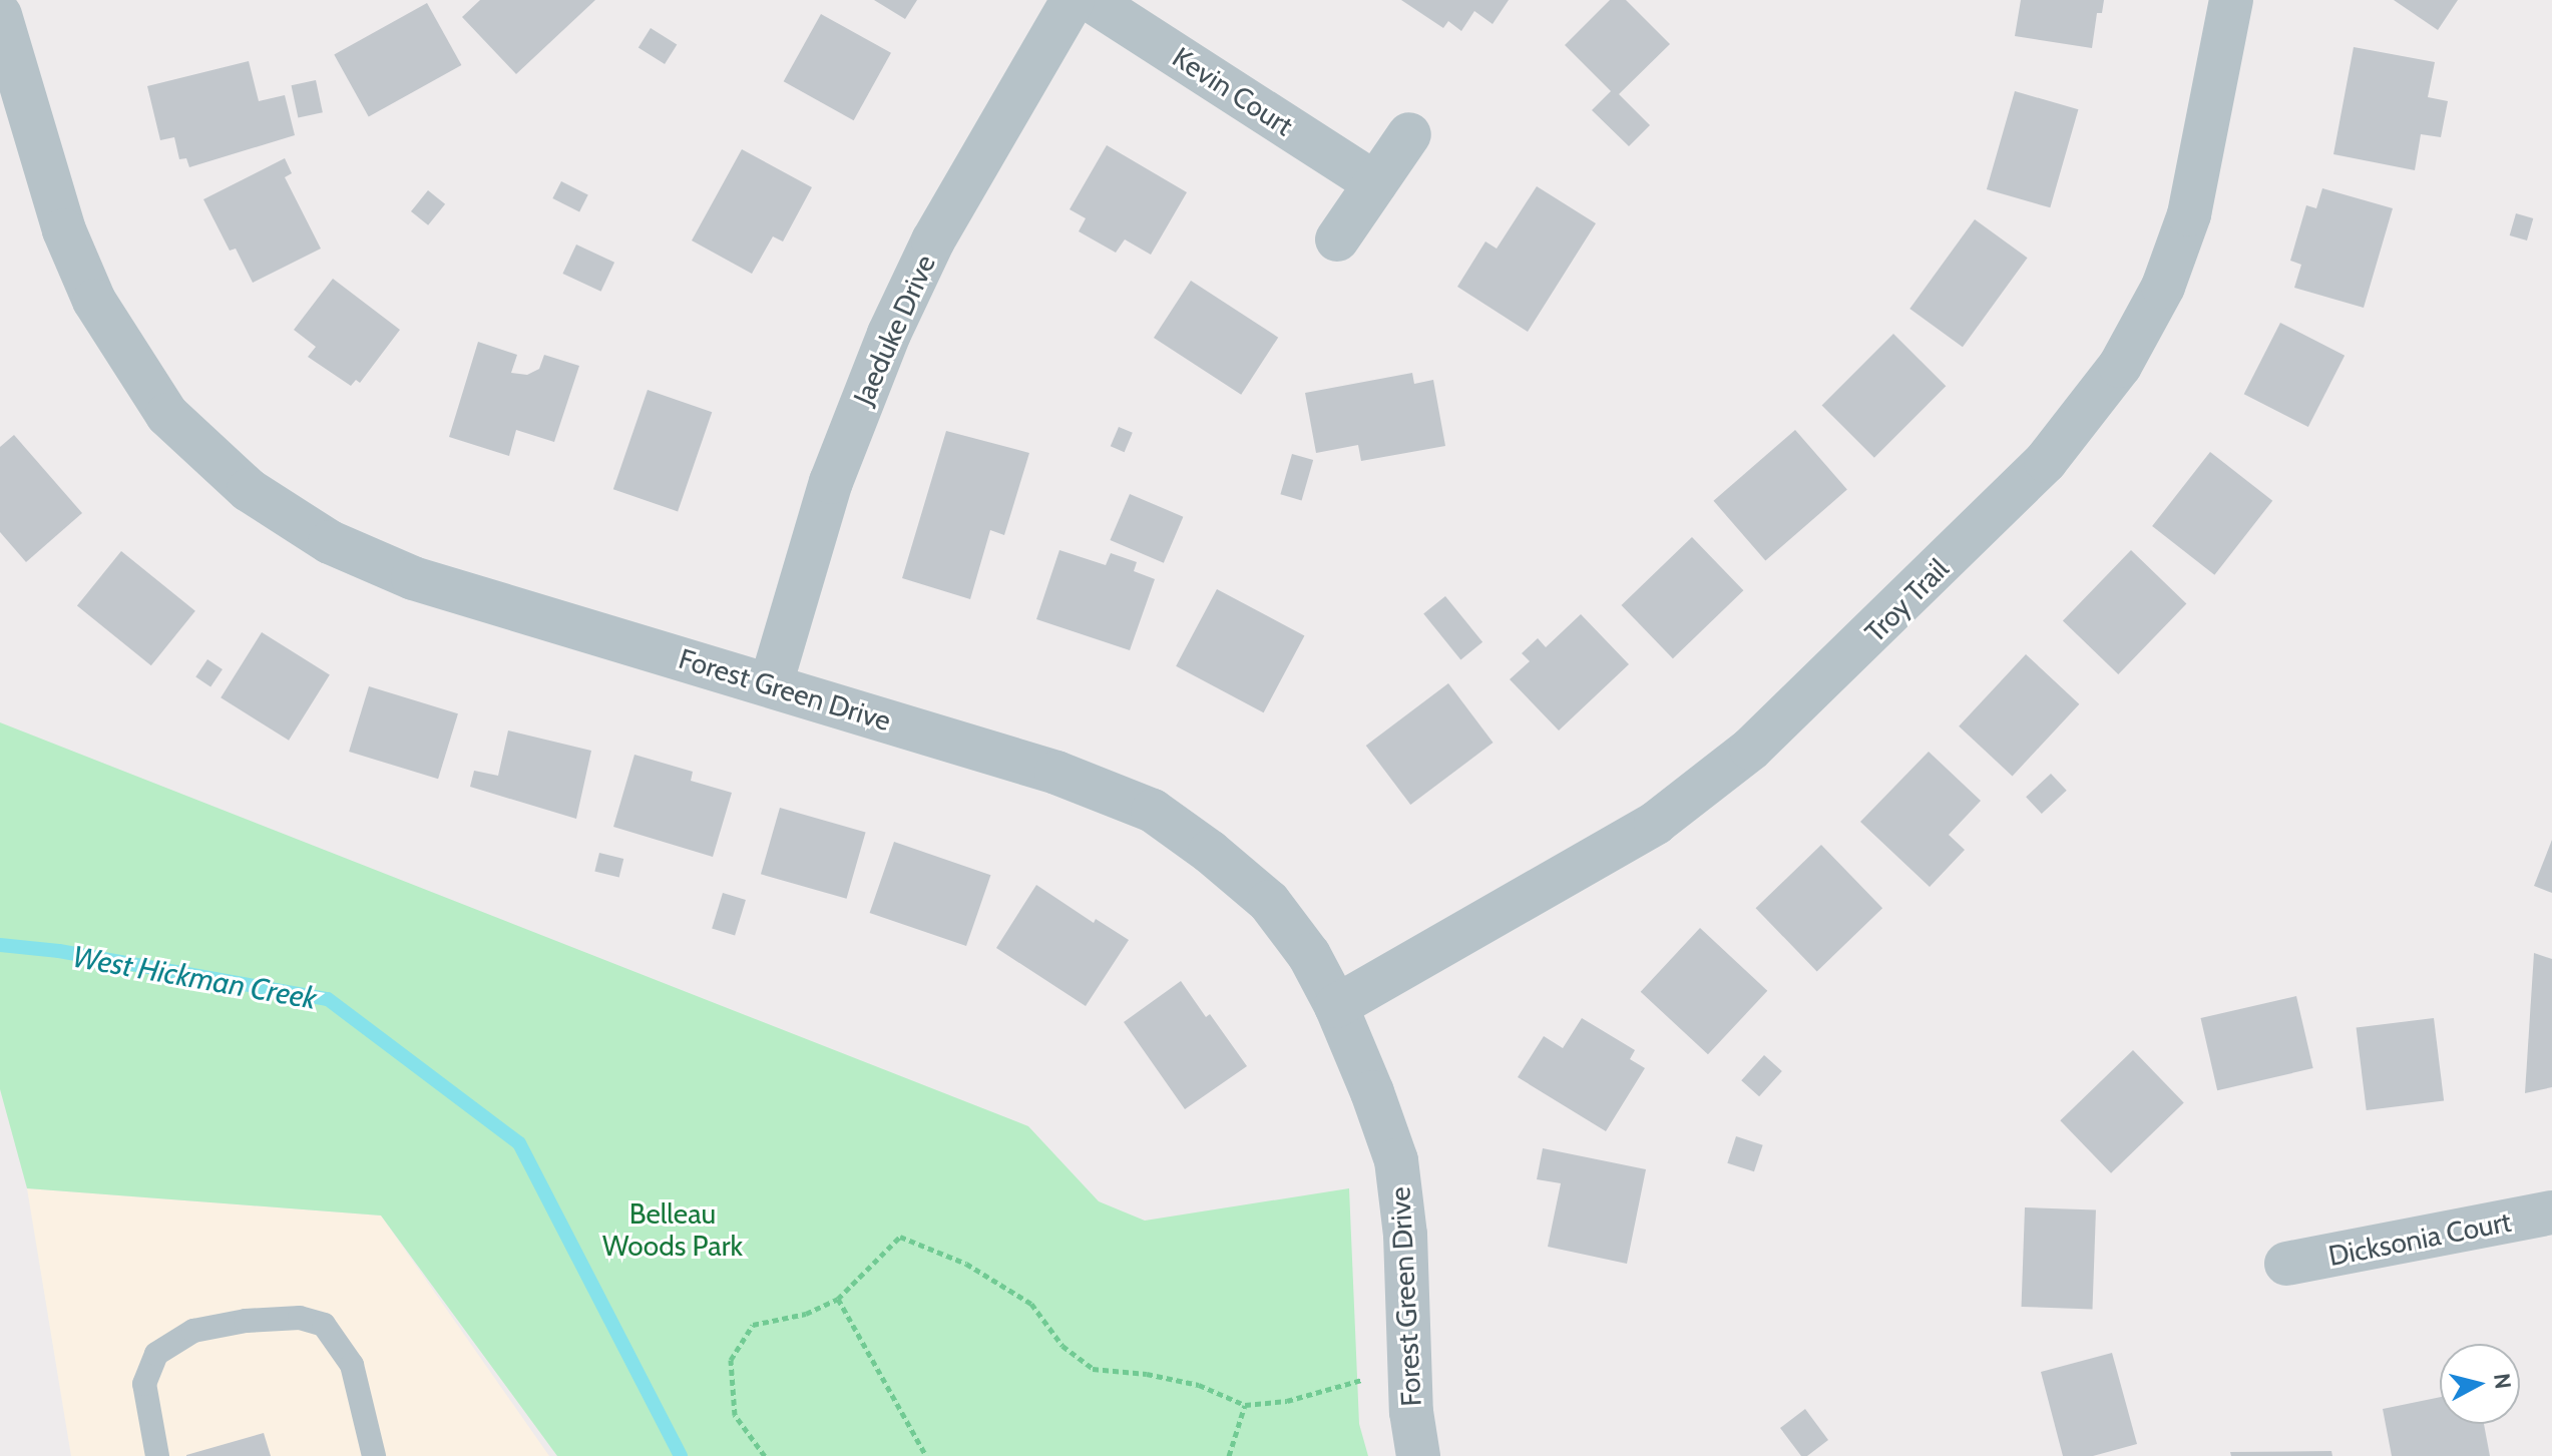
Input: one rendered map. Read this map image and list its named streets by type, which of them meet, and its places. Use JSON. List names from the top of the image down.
{
  "streets": {
    "street": [
      "Kevin Court",
      "Jaeduke Drive",
      "Troy Trail",
      "Forest Green Drive",
      "Dicksonia Court"
    ]
  },
  "crossings": [
    ["Jaeduke Drive", "Forest Green Drive"],
    ["Troy Trail", "Forest Green Drive"]
  ],
  "water": ["West Hickman Creek"],
  "parks": ["Belleau Woods Park"],
  "north": "right"
}
